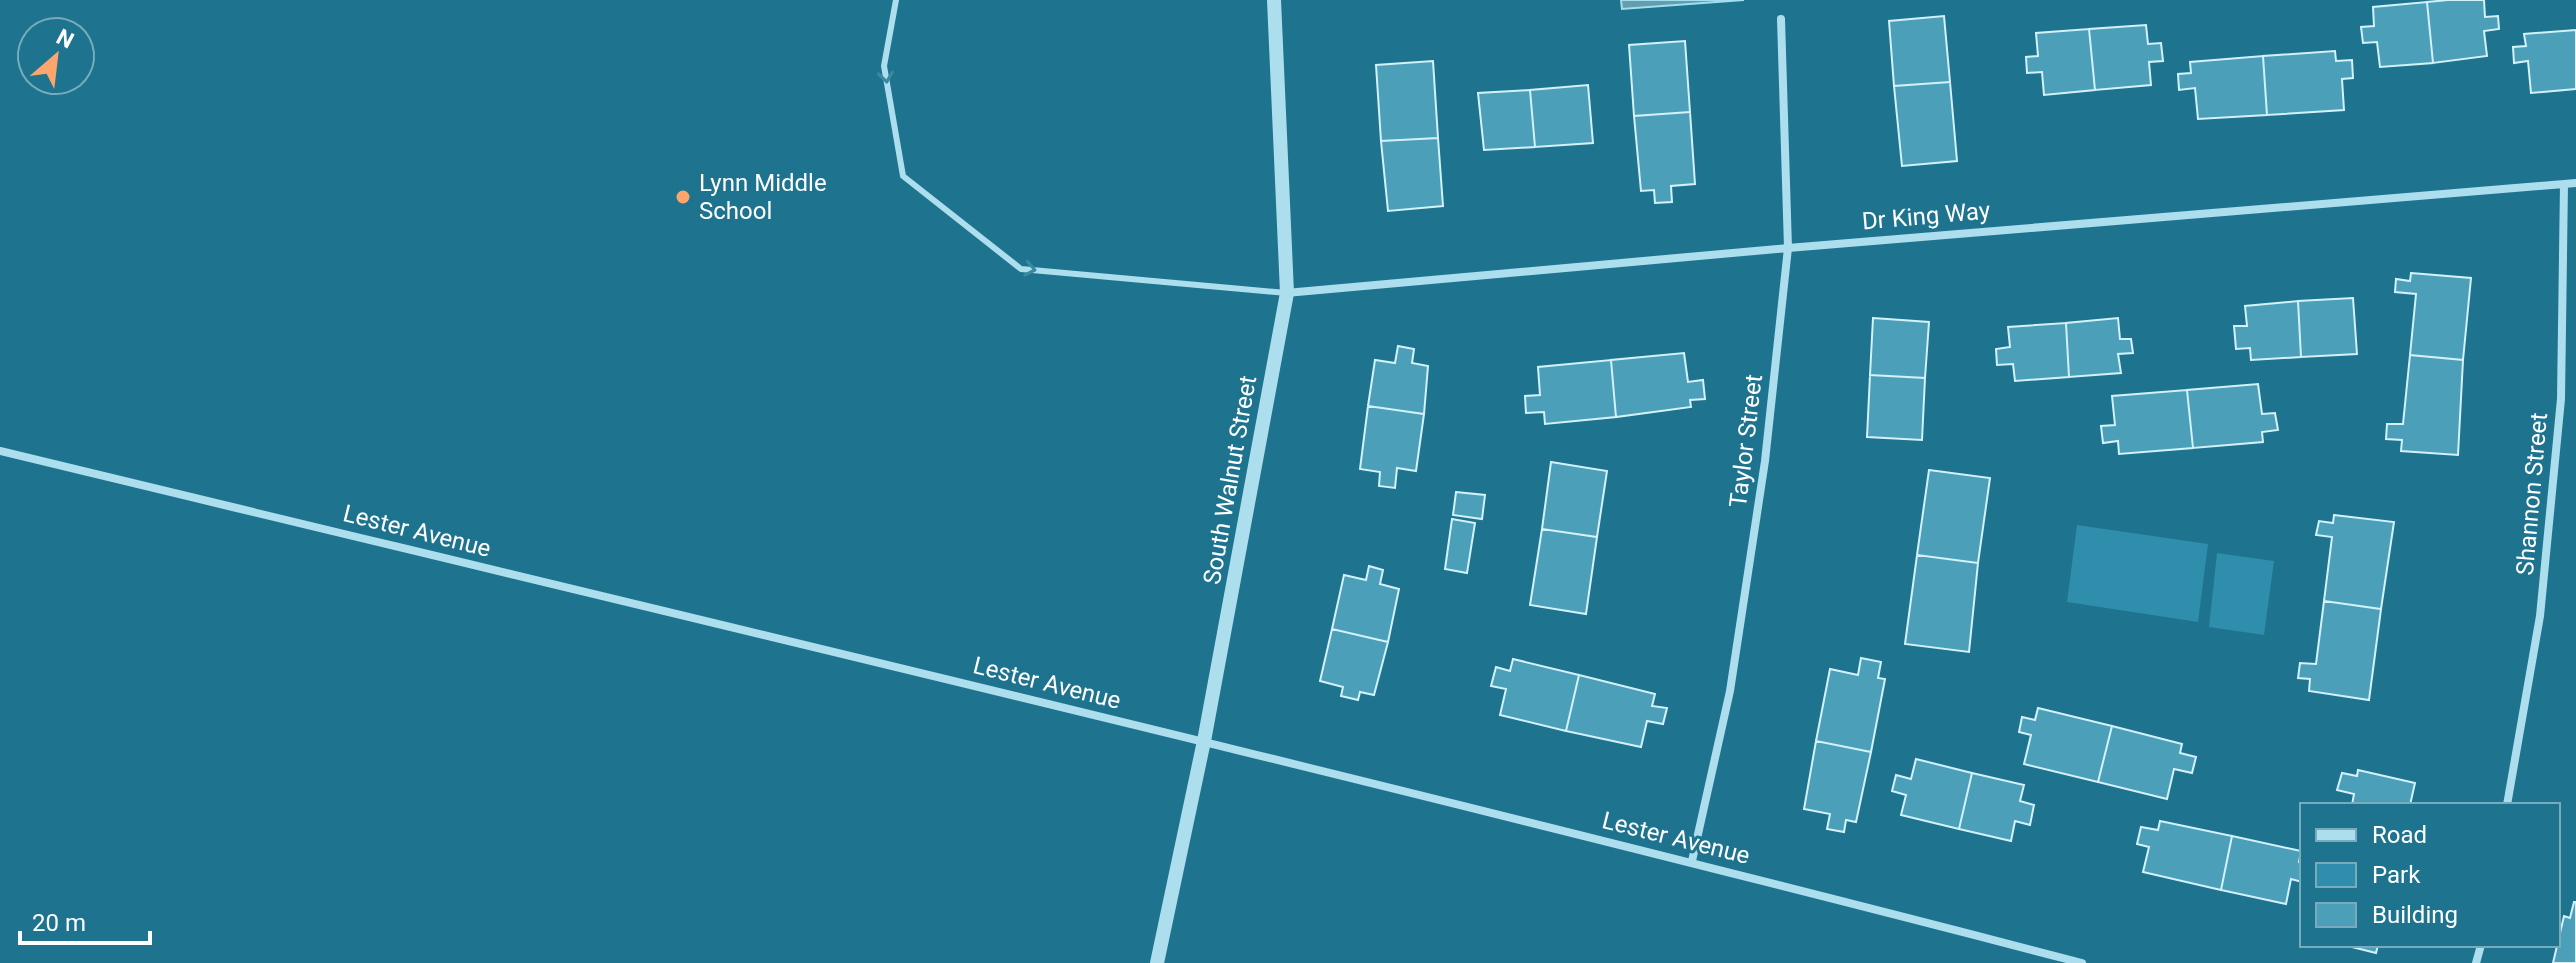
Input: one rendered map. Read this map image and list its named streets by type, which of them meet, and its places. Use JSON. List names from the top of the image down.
{
  "streets": {
    "street": [
      "Dr King Way",
      "Taylor Street",
      "South Walnut Street",
      "Shannon Street",
      "Lester Avenue"
    ]
  },
  "crossings": [
    ["Dr King Way", "Taylor Street"],
    ["Dr King Way", "South Walnut Street"],
    ["Dr King Way", "Shannon Street"],
    ["Taylor Street", "Lester Avenue"],
    ["South Walnut Street", "Lester Avenue"]
  ],
  "places": ["Lynn Middle School"],
  "legend": ["Road", "Park", "Building"],
  "scale_bar": "20 m",
  "north": "top right"
}
